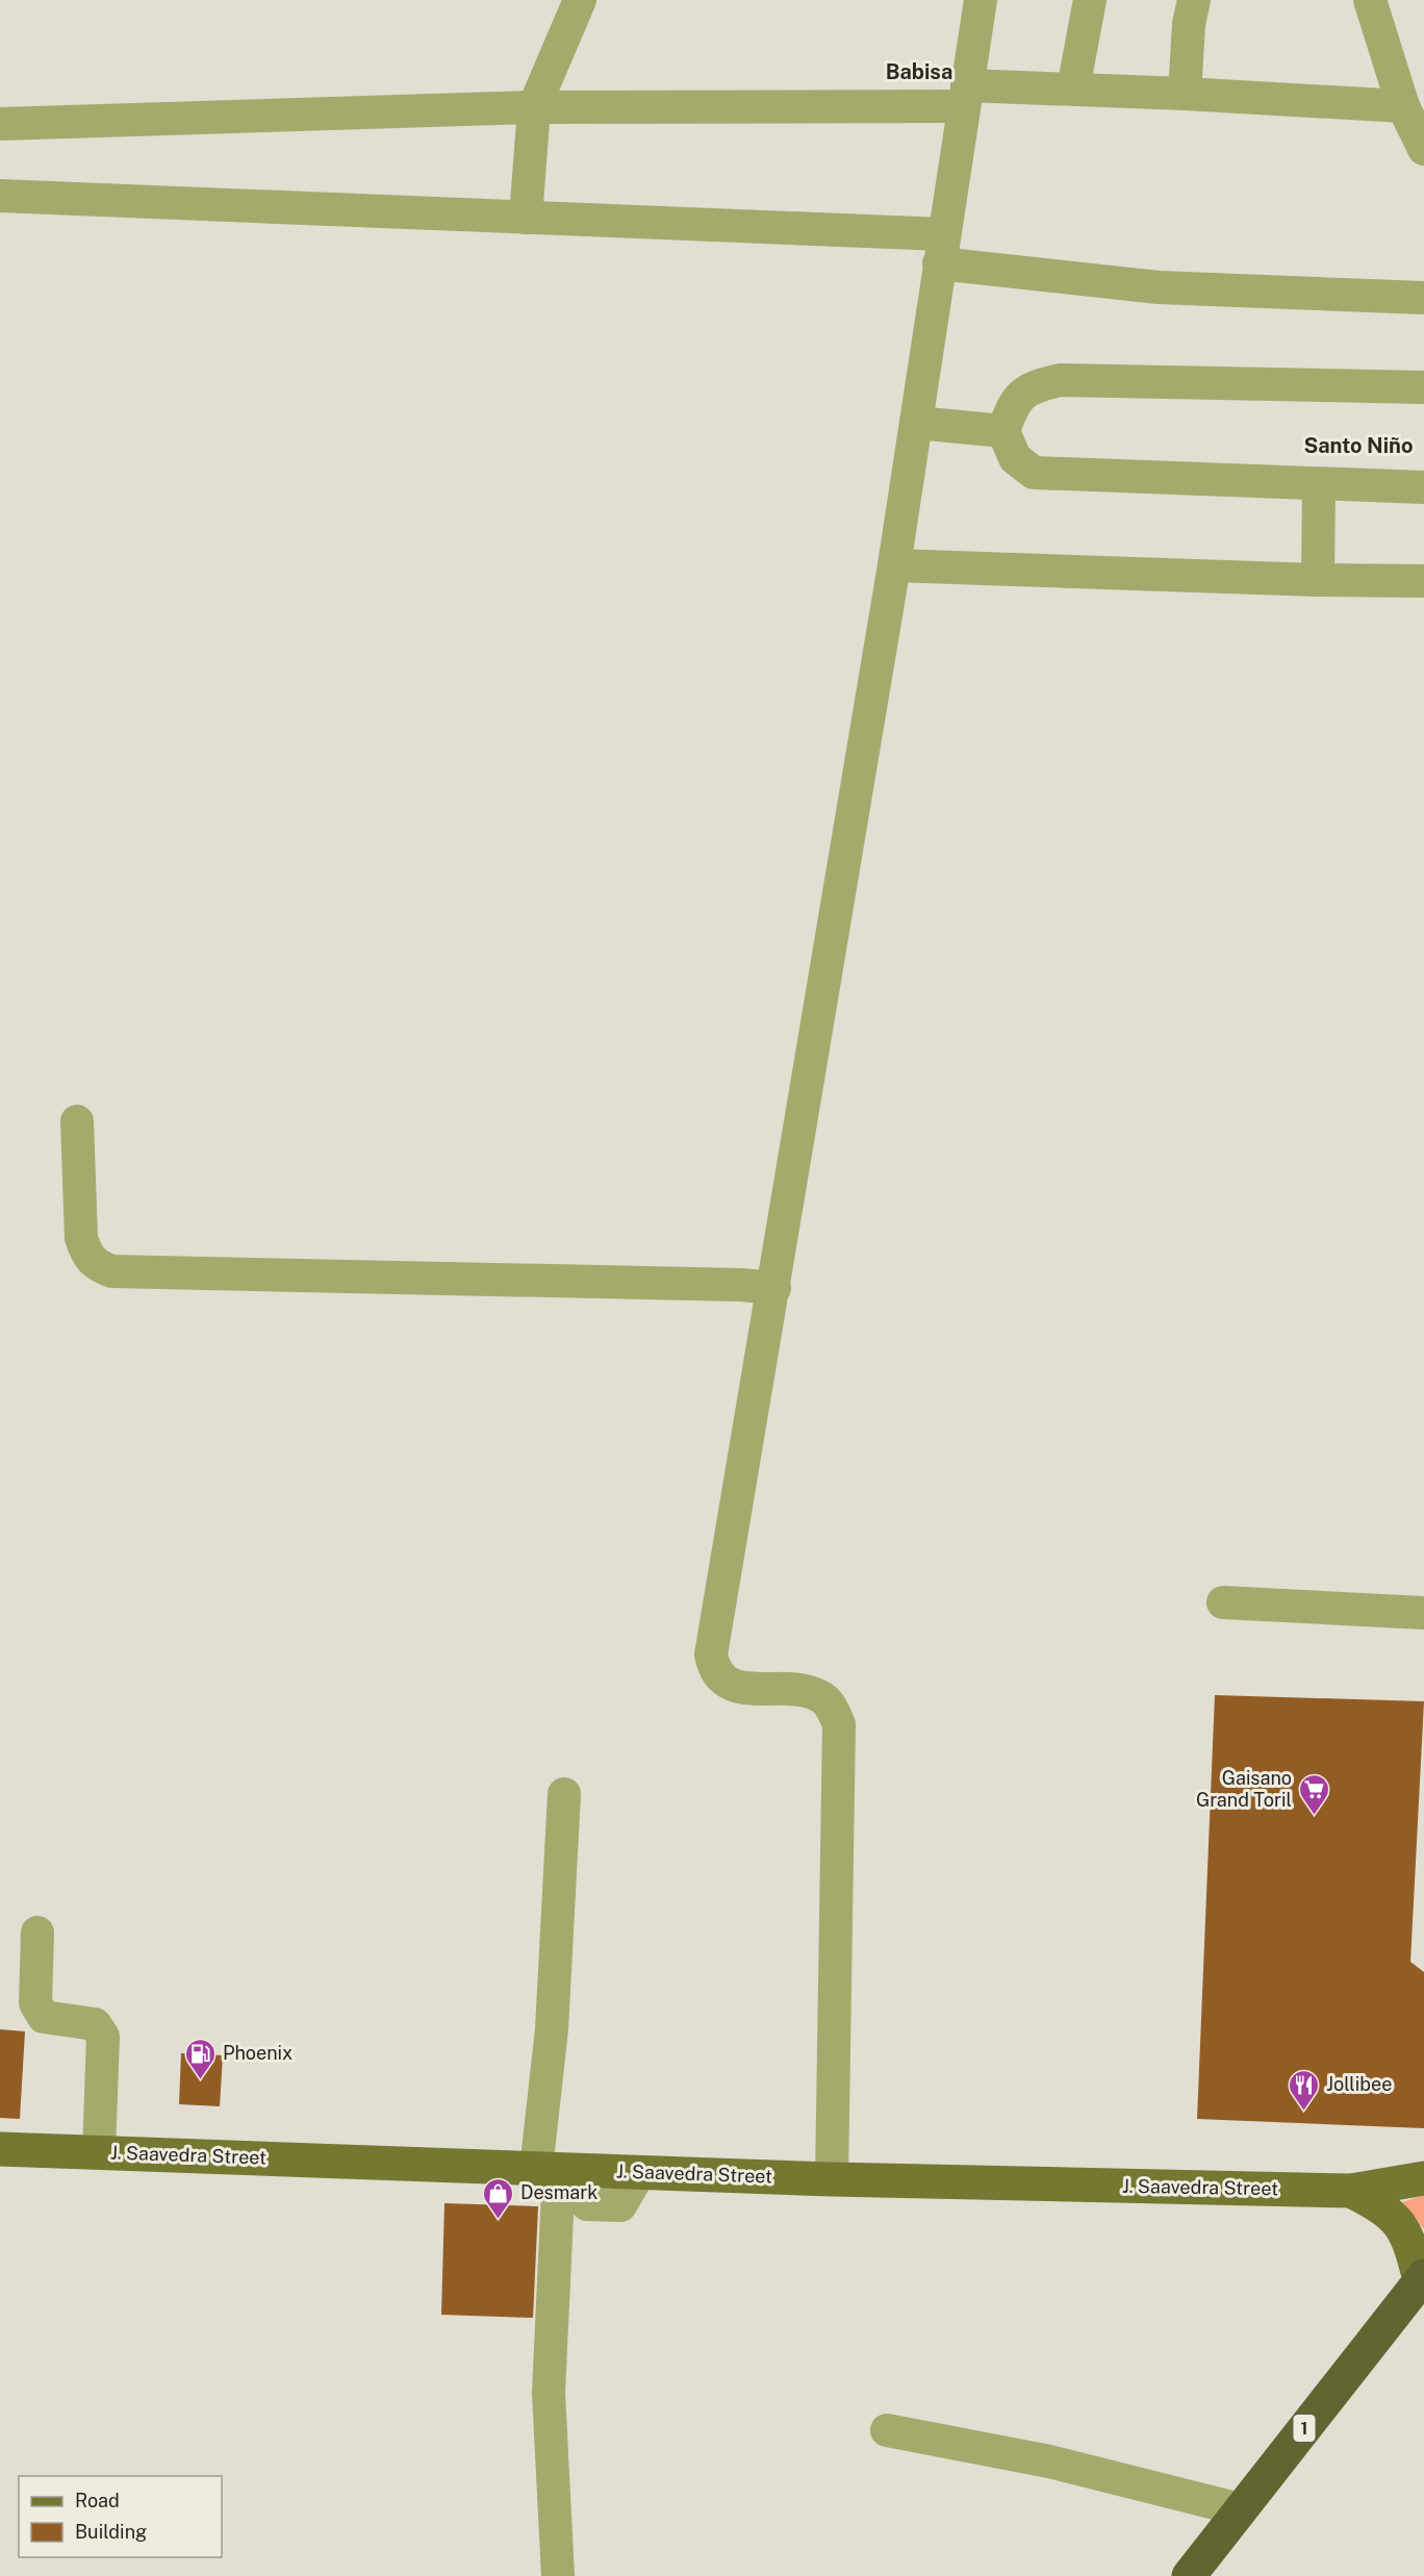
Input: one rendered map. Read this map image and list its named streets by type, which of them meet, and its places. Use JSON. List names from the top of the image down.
{
  "streets": {
    "highway": ["1"],
    "main road": ["J. Saavedra Street"]
  },
  "crossings": [
    ["J. Saavedra Street", "1"]
  ],
  "districts": ["Babisa", "Santo Niño"],
  "places": {
    "supermarket": ["Gaisano Grand Toril"],
    "fuel station": ["Phoenix"],
    "restaurant": ["Jollibee"],
    "shop": ["Desmark"]
  },
  "legend": ["Road", "Building"]
}
